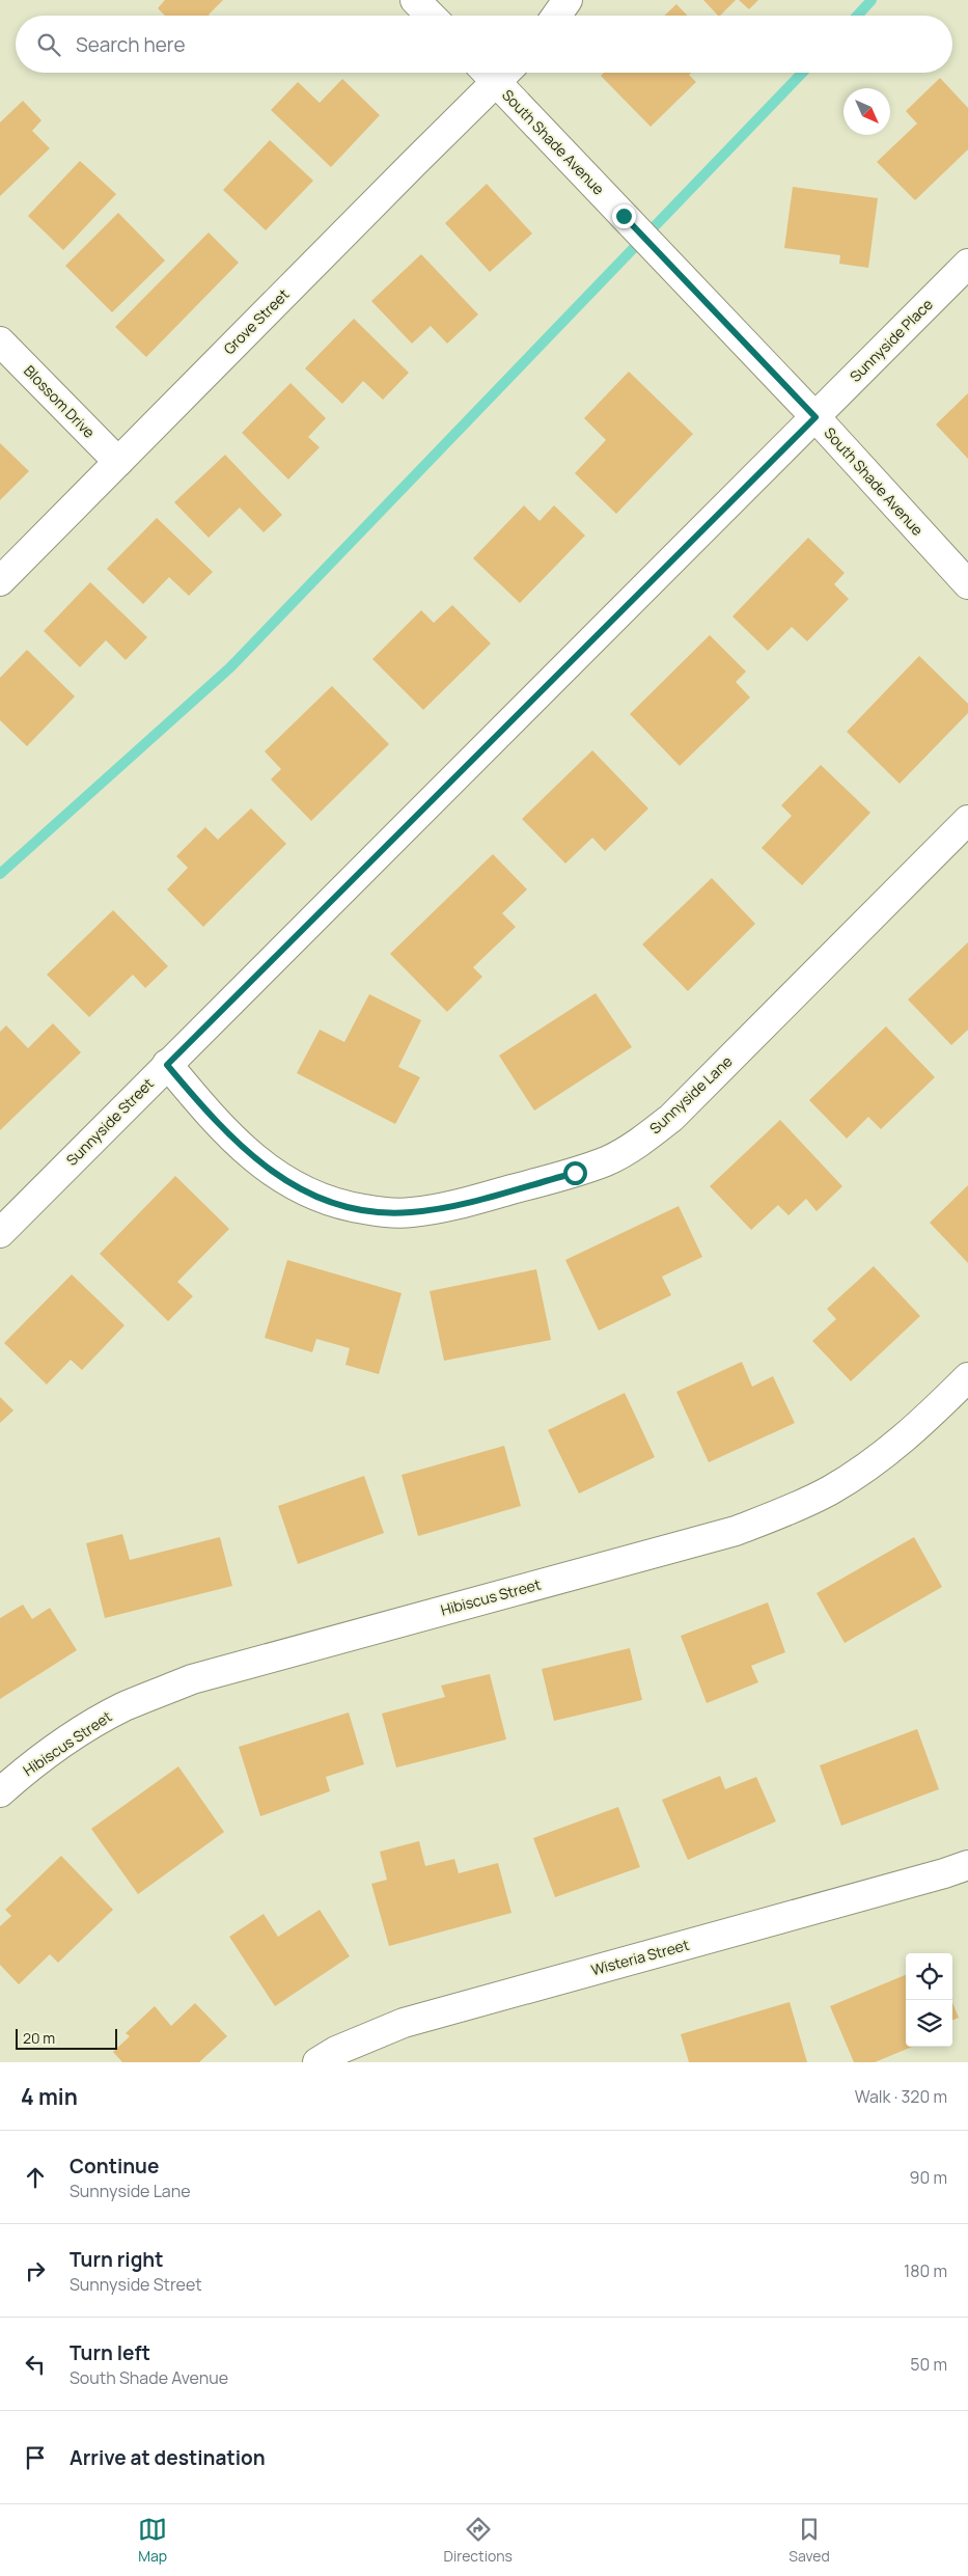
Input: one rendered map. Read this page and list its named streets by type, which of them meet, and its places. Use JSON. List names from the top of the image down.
{
  "streets": {
    "street": [
      "South Shade Avenue",
      "Grove Street",
      "Sunnyside Place",
      "Blossom Drive",
      "Sunnyside Lane",
      "Sunnyside Street",
      "Hibiscus Street",
      "Wisteria Street"
    ]
  },
  "crossings": [
    ["South Shade Avenue", "Sunnyside Place"],
    ["South Shade Avenue", "Sunnyside Street"],
    ["Grove Street", "Blossom Drive"],
    ["Sunnyside Place", "Sunnyside Street"],
    ["Sunnyside Lane", "Sunnyside Street"]
  ],
  "scale_bar": "20 m",
  "north": "bottom right",
  "page": {
    "search": "Search here",
    "scale": "20 m",
    "heading": ["4 min", "Walk · 320 m"],
    "list": [
      ["Continue", "Sunnyside Lane", "90 m"],
      ["Turn right", "Sunnyside Street", "180 m"],
      ["Turn left", "South Shade Avenue", "50 m"],
      "Arrive at destination"
    ],
    "nav": ["Map", "Directions", "Saved"]
  }
}
